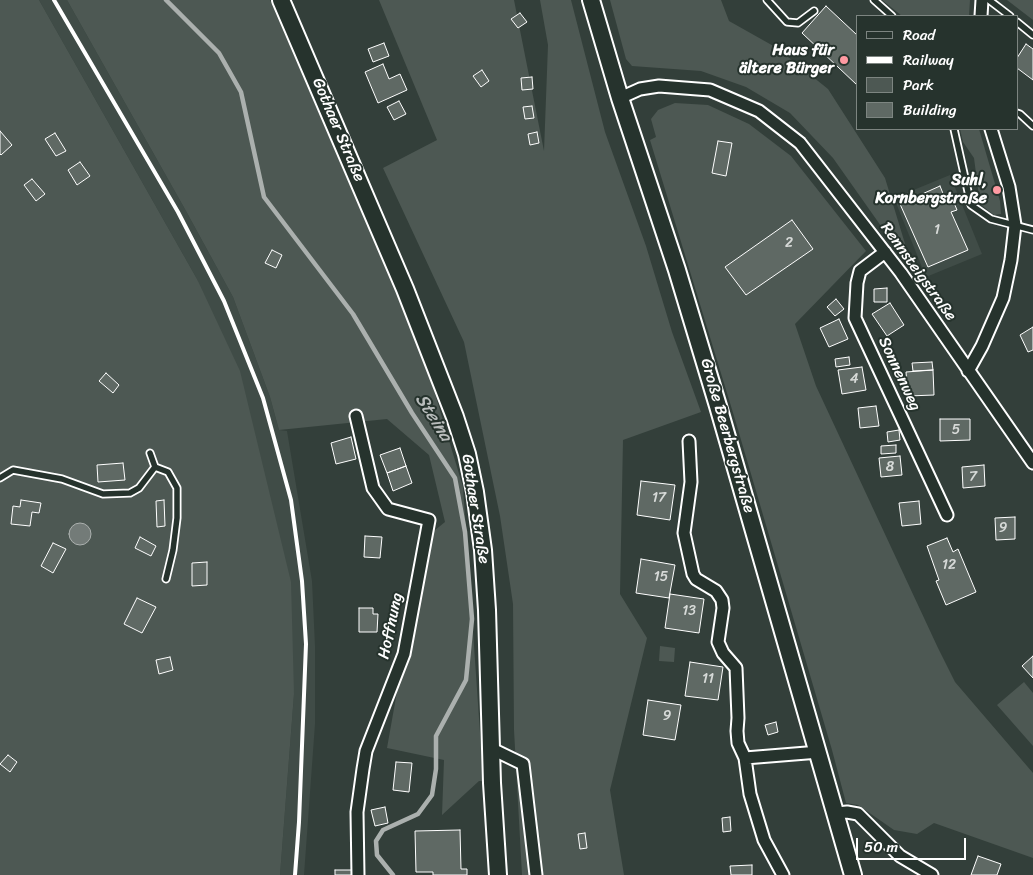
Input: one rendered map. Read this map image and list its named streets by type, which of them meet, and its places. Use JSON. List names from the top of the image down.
{
  "streets": {
    "street": [
      "Gothaer Straße",
      "Rennsteigstraße",
      "Sonnenweg",
      "Große Beerbergstraße",
      "Hoffnung"
    ]
  },
  "crossings": [
    ["Rennsteigstraße", "Sonnenweg"],
    ["Rennsteigstraße", "Große Beerbergstraße"]
  ],
  "water": ["Steina"],
  "places": ["Haus für ältere Bürger", "Suhl, Kornbergstraße"],
  "house_numbers": [
    "1",
    "2",
    "4",
    "5",
    "8",
    "7",
    "17",
    "9",
    "12",
    "15",
    "13",
    "11",
    "9"
  ],
  "legend": [
    "Road",
    "Railway",
    "Park",
    "Building"
  ],
  "scale_bar": "50 m"
}
